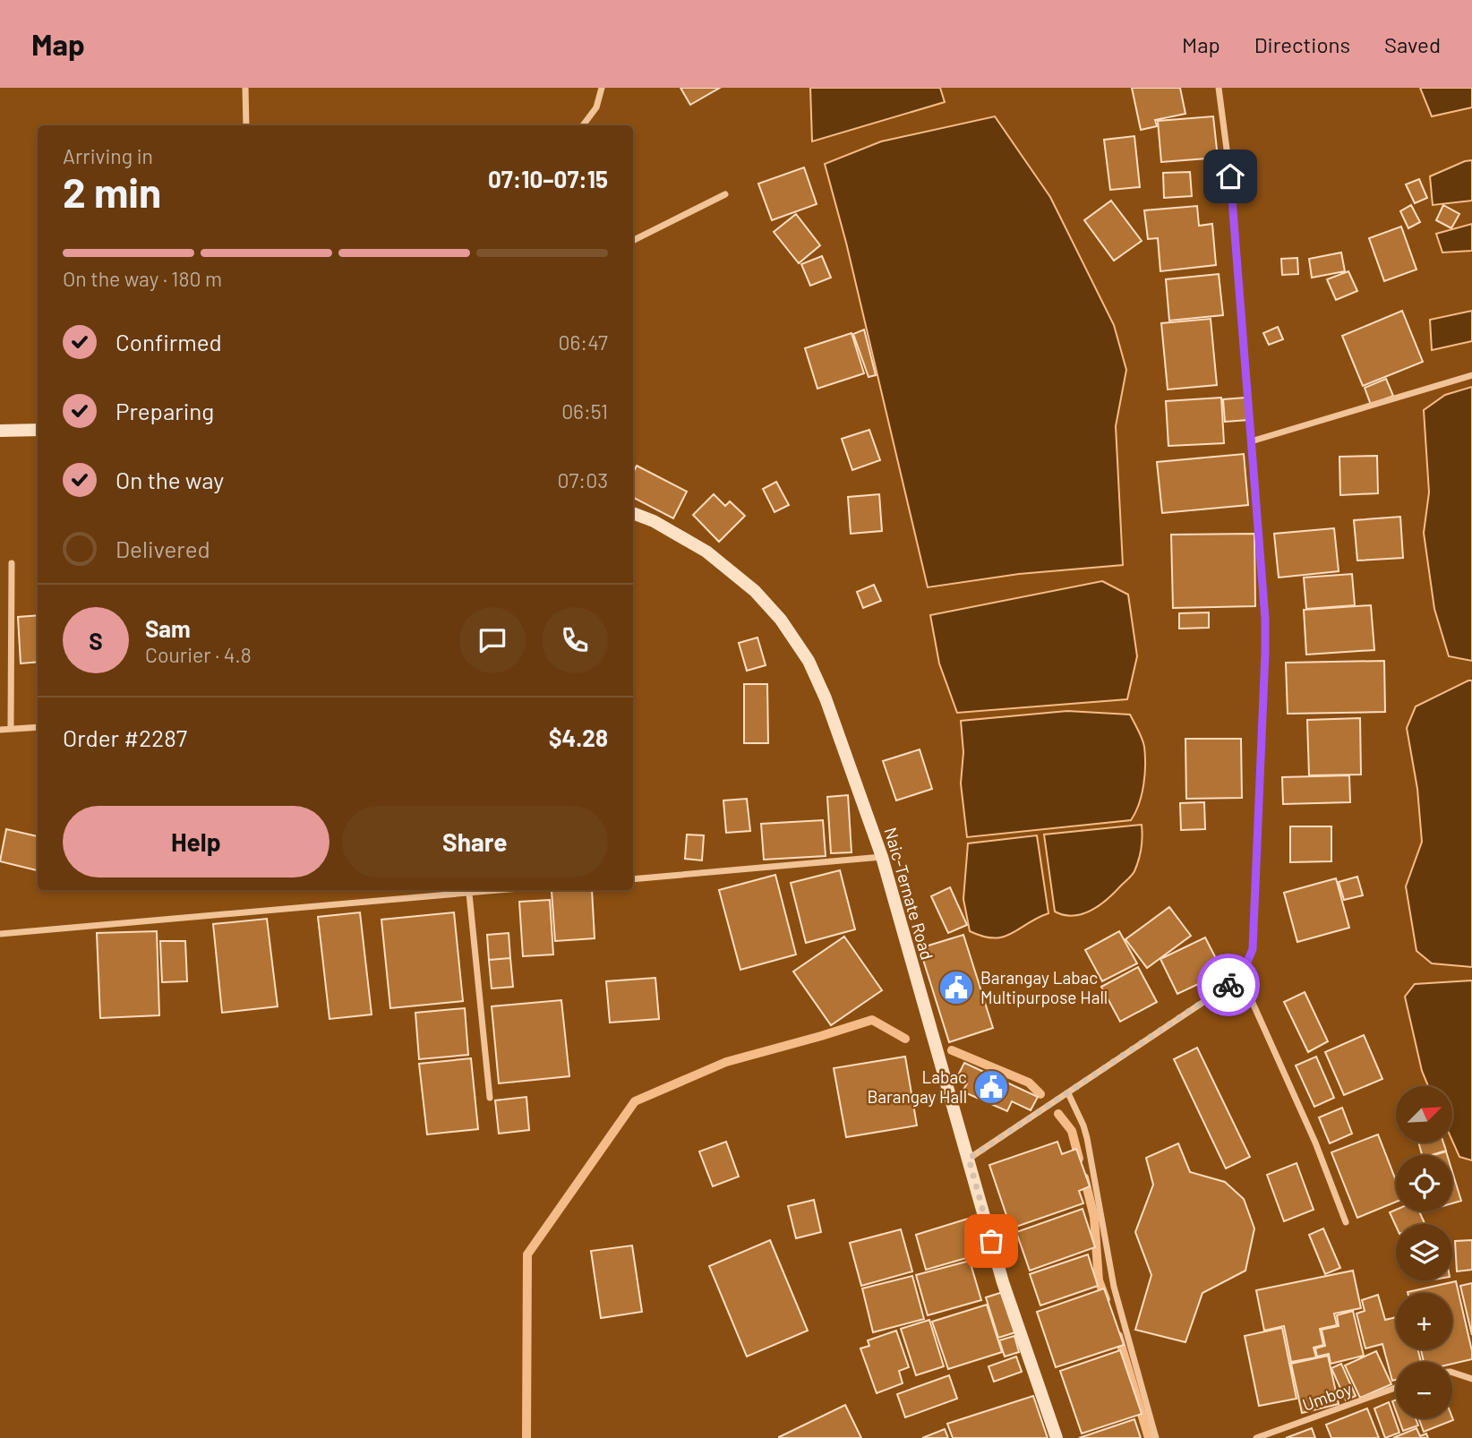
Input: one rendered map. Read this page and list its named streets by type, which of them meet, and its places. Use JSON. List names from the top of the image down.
{
  "streets": {
    "main road": ["Naic-Ternate Road"],
    "street": ["Umboy"]
  },
  "places": {
    "public building": ["Barangay Labac Multipurpose Hall", "Labac Barangay Hall"]
  },
  "north": "top right",
  "page": {
    "header": "Map",
    "nav": ["Map", "Directions", "Saved"],
    "heading": ["2 min", "Arriving in", "07:10–07:15"],
    "panel": [
      "Sam",
      "Courier · 4.8",
      "Order #2287",
      "$4.28"
    ],
    "bar": "On the way · 180 m",
    "list": [
      ["Confirmed", "06:47"],
      ["Preparing", "06:51"],
      ["On the way", "07:03"],
      "Delivered"
    ],
    "round": "S",
    "buttons": ["Help", "Share"],
    "map_buttons": ["+", "−"]
  }
}
